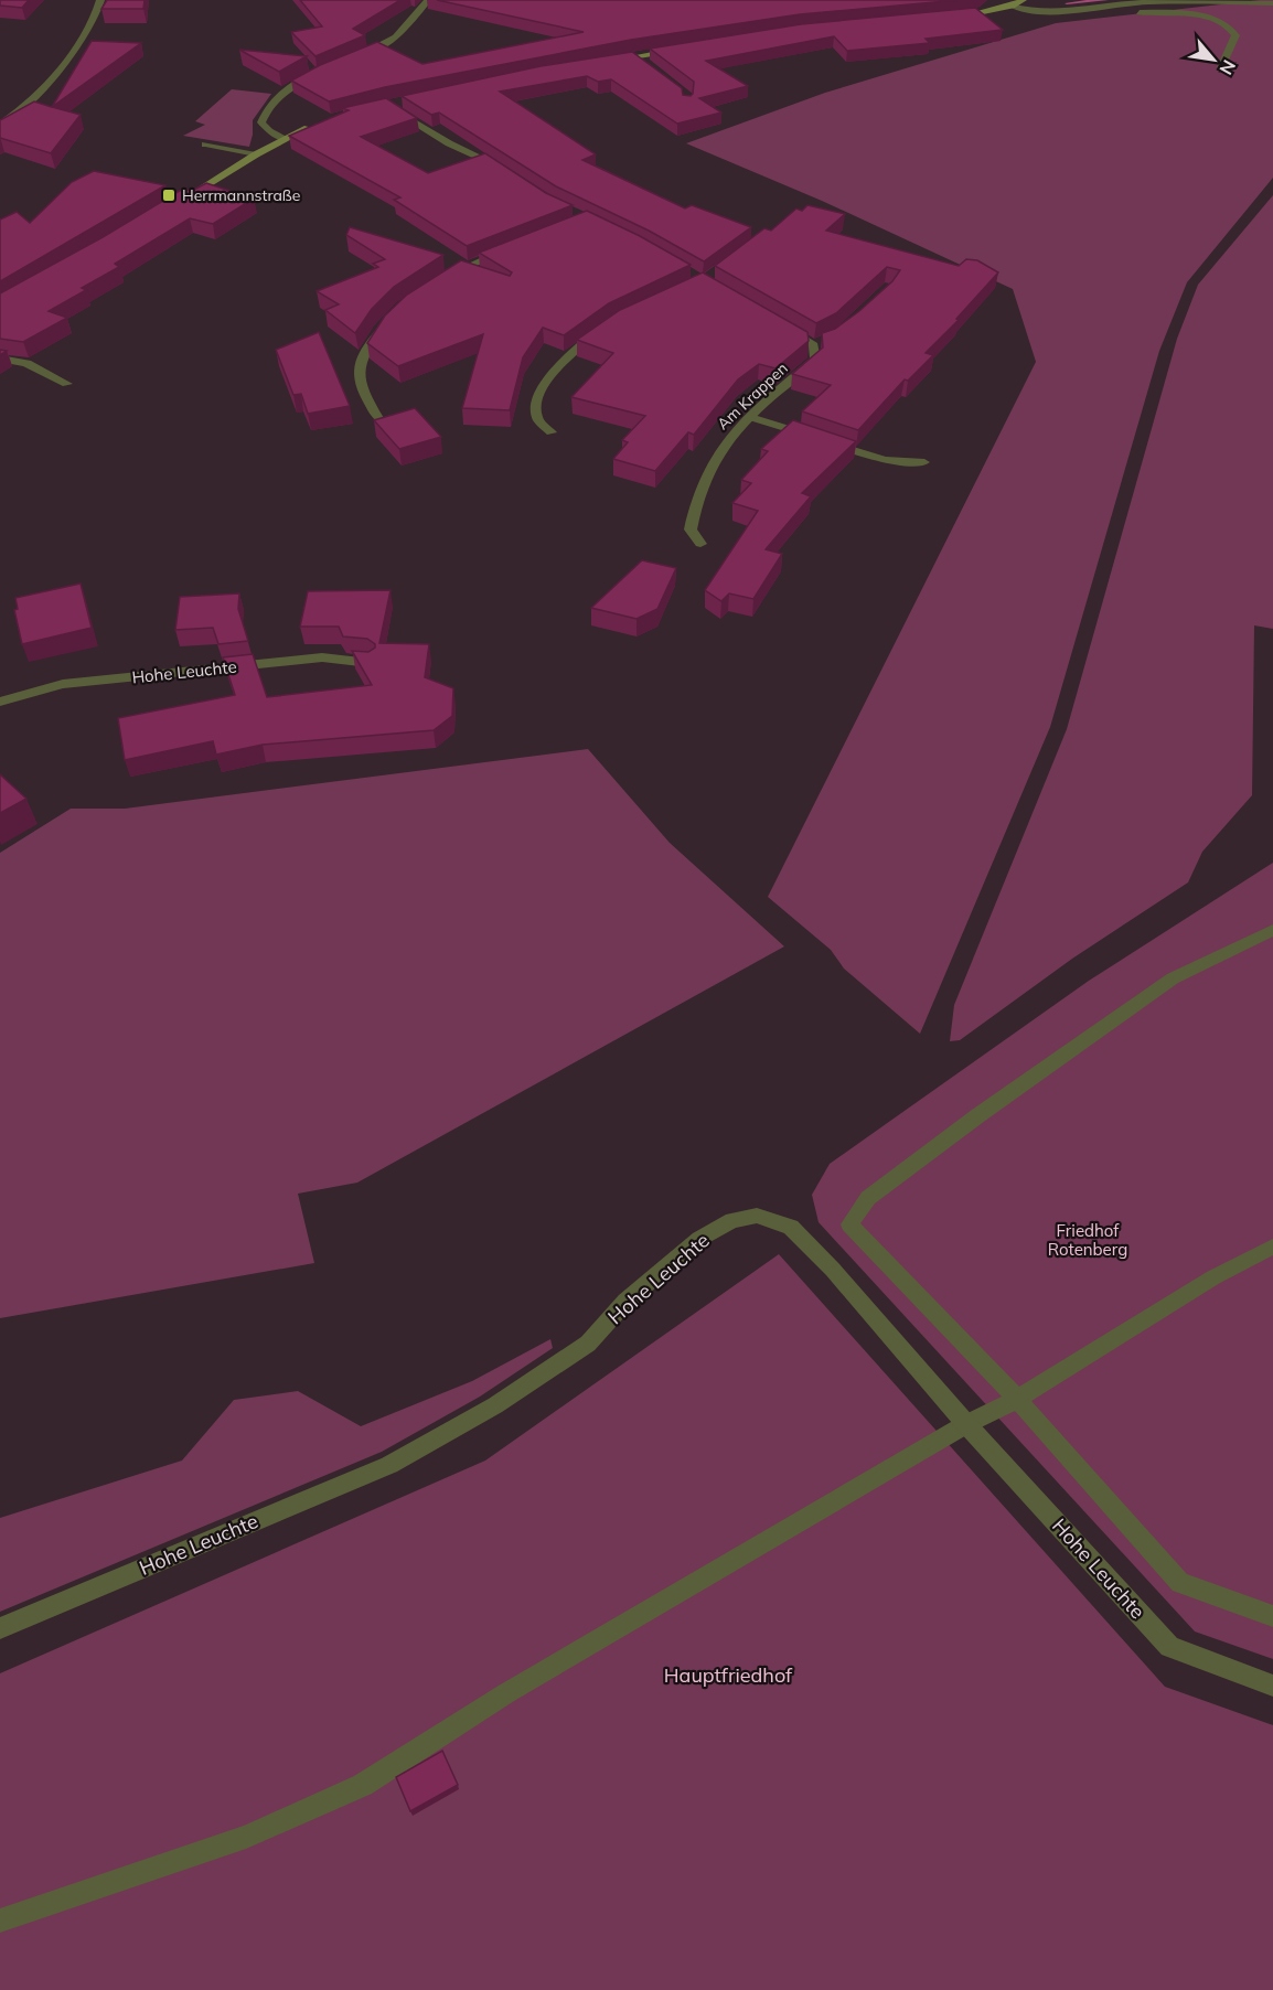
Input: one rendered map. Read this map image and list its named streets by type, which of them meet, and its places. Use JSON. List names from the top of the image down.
{
  "streets": {
    "street": ["Am Krappen", "Hohe Leuchte"]
  },
  "parks": ["Friedhof Rotenberg", "Hauptfriedhof"],
  "places": {
    "transit": ["Herrmannstraße"]
  },
  "north": "bottom right"
}
